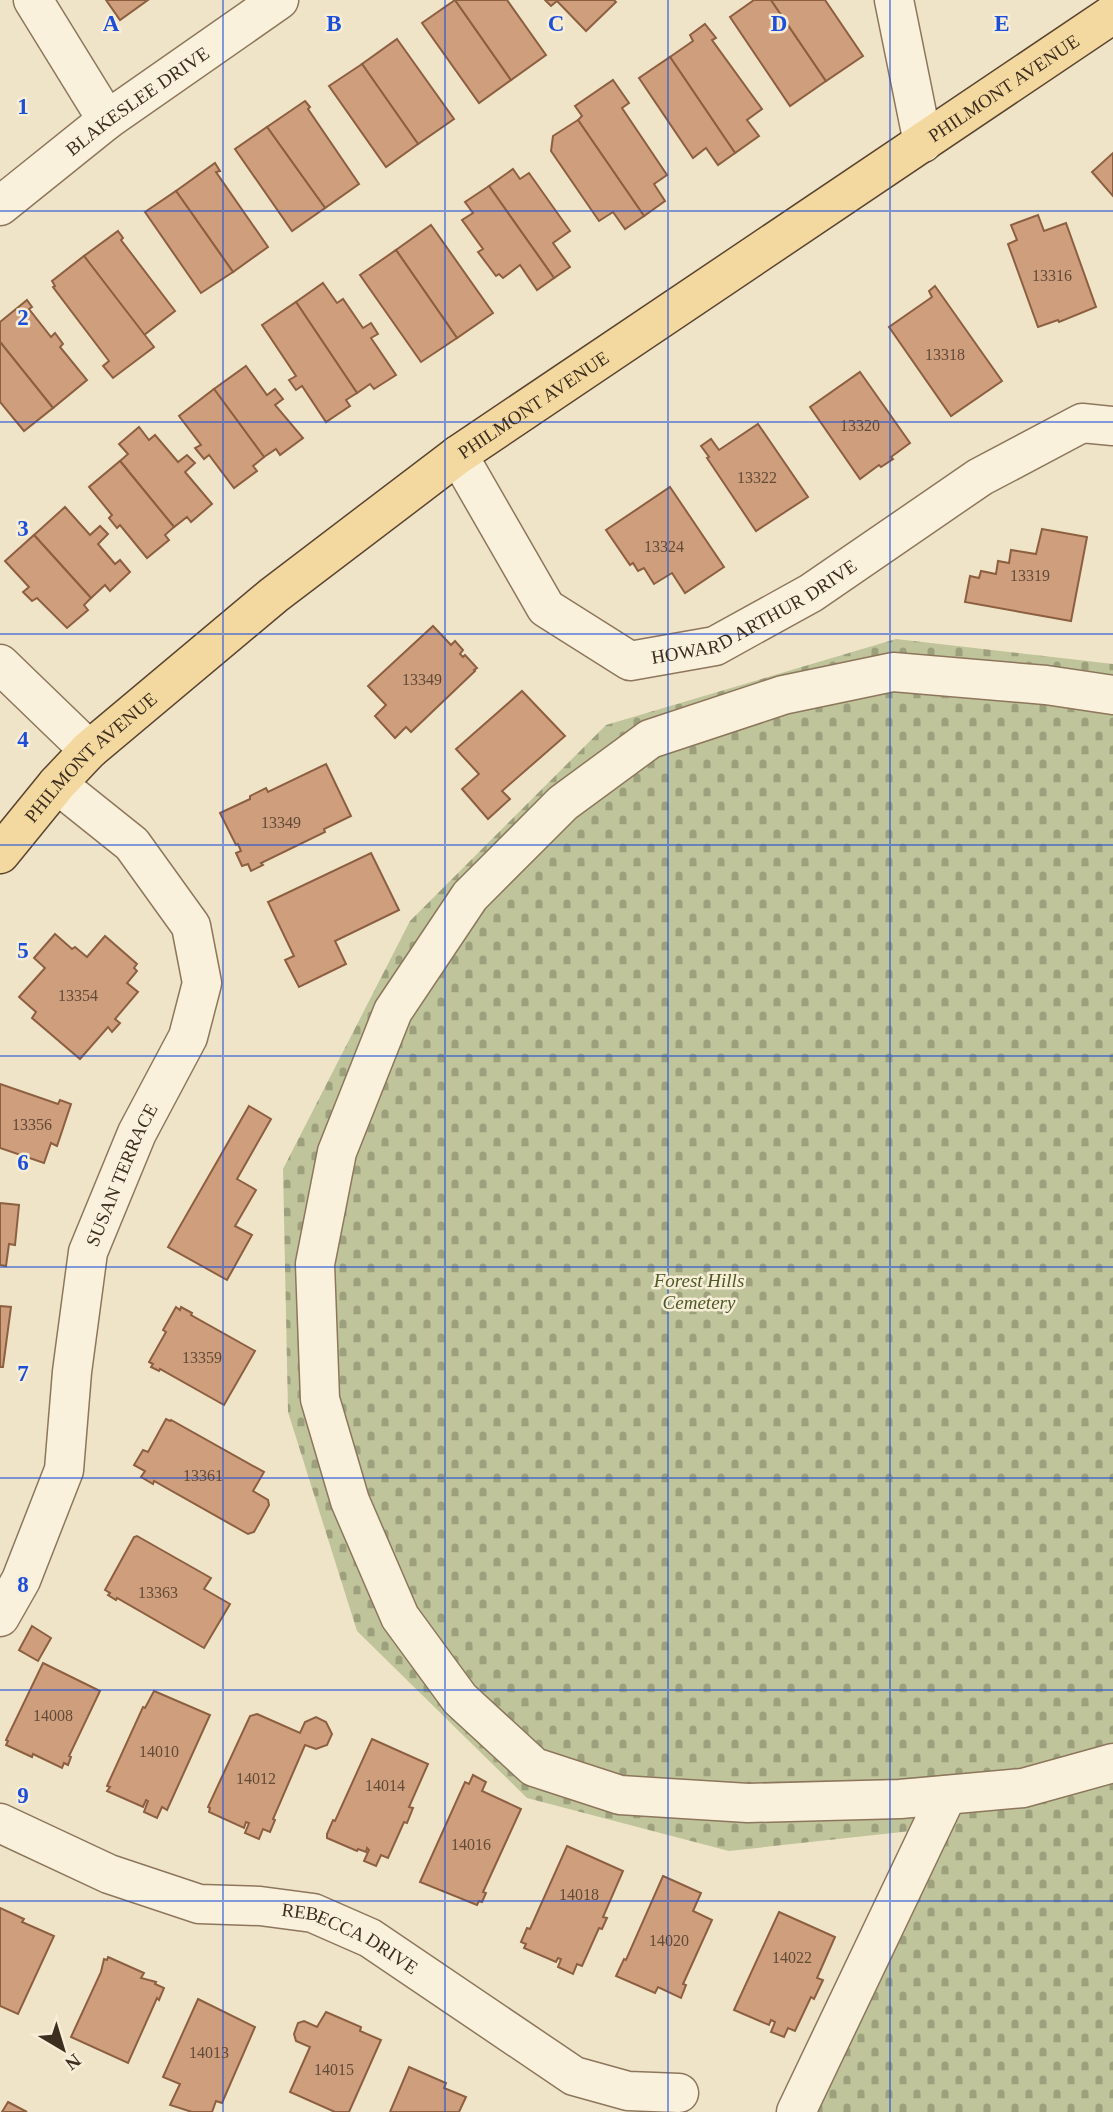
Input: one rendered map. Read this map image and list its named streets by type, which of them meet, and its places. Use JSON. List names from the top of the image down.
{
  "streets": {
    "main road": ["PHILMONT AVENUE"],
    "street": [
      "BLAKESLEE DRIVE",
      "HOWARD ARTHUR DRIVE",
      "SUSAN TERRACE",
      "REBECCA DRIVE"
    ]
  },
  "crossings": [
    ["PHILMONT AVENUE", "HOWARD ARTHUR DRIVE"],
    ["PHILMONT AVENUE", "SUSAN TERRACE"]
  ],
  "parks": ["Forest Hills Cemetery"],
  "house_numbers": [
    "13316",
    "13318",
    "13320",
    "13322",
    "13324",
    "13319",
    "13349",
    "13349",
    "13354",
    "13356",
    "13359",
    "13361",
    "13363",
    "14008",
    "14010",
    "14012",
    "14014",
    "14016",
    "14018",
    "14020",
    "14022",
    "14013",
    "14015"
  ],
  "north": "bottom right",
  "grid": {
    "columns": [
      "A",
      "B",
      "C",
      "D",
      "E"
    ],
    "rows": [
      "1",
      "2",
      "3",
      "4",
      "5",
      "6",
      "7",
      "8",
      "9"
    ]
  }
}
